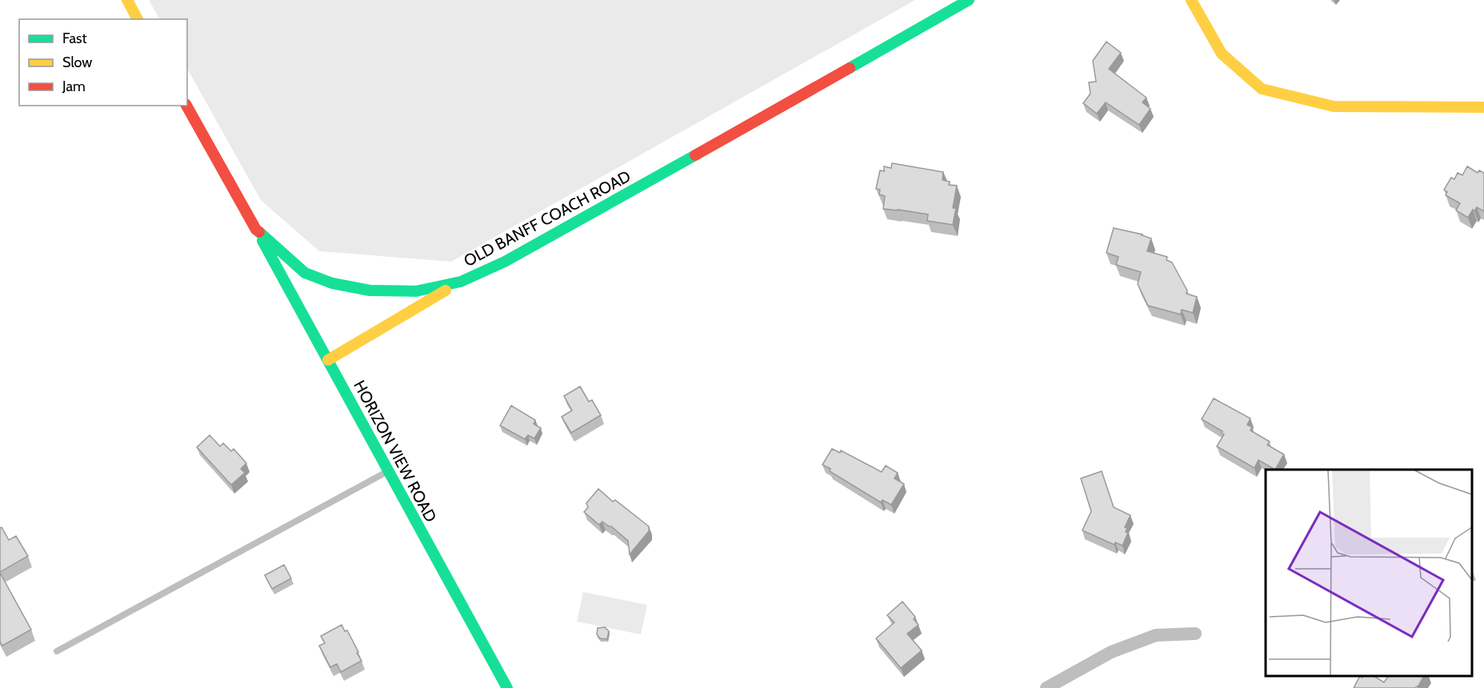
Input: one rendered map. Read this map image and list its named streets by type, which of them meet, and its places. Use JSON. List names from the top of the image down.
{
  "streets": {
    "street": ["OLD BANFF COACH ROAD", "HORIZON VIEW ROAD"]
  },
  "crossings": [
    ["OLD BANFF COACH ROAD", "HORIZON VIEW ROAD"]
  ],
  "legend": ["Fast", "Slow", "Jam"]
}
